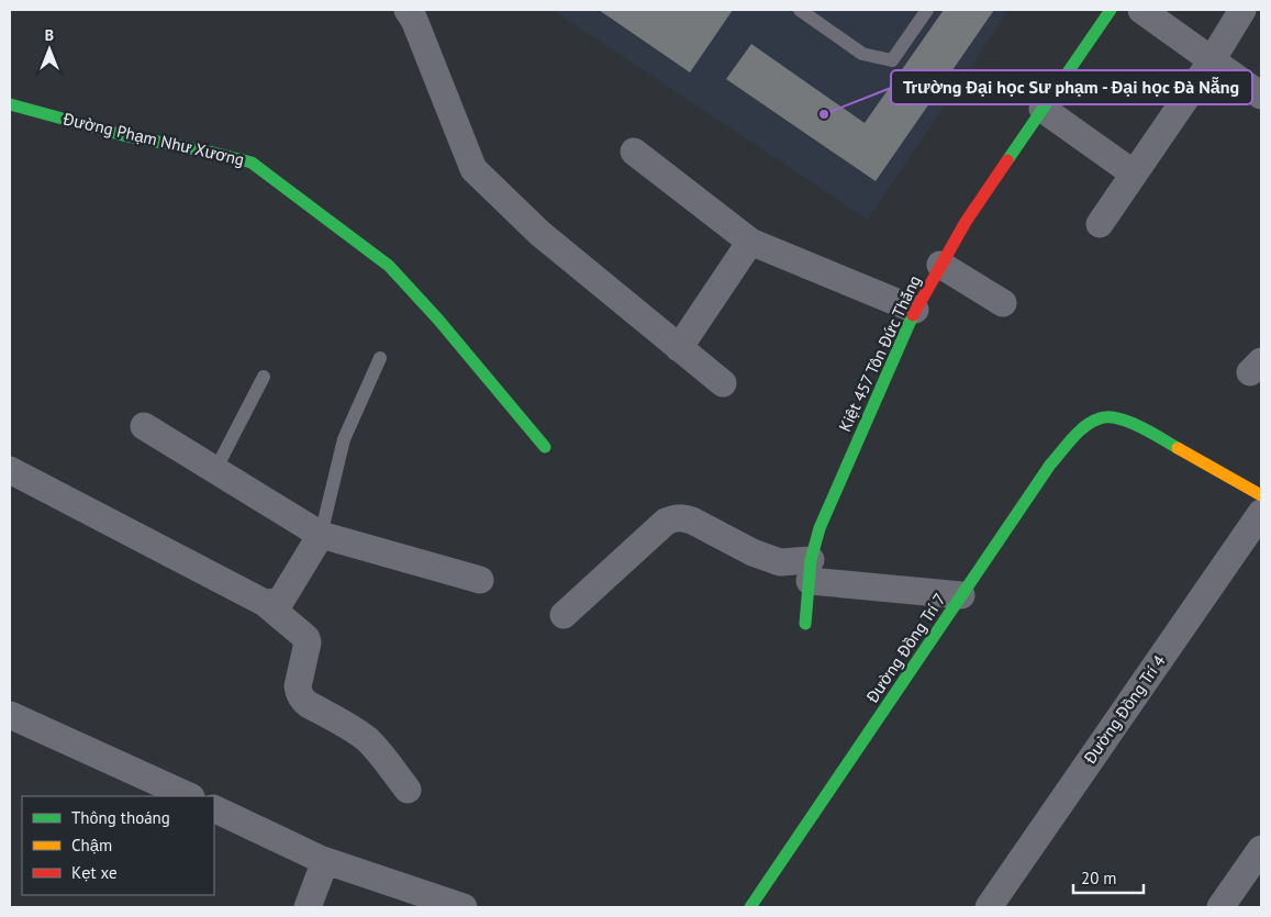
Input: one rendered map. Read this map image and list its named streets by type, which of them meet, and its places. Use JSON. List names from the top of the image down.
{
  "streets": {
    "street": [
      "Đường Phạm Như Xương",
      "Kiệt 457 Tôn Đức Thắng",
      "Đường Đồng Trí 7",
      "Đường Đồng Trí 4"
    ]
  },
  "places": ["Trường Đại học Sư phạm - Đại học Đà Nẵng"],
  "legend": ["Thông thoáng", "Chậm", "Kẹt xe"],
  "scale_bar": "20 m",
  "north": "top"
}
